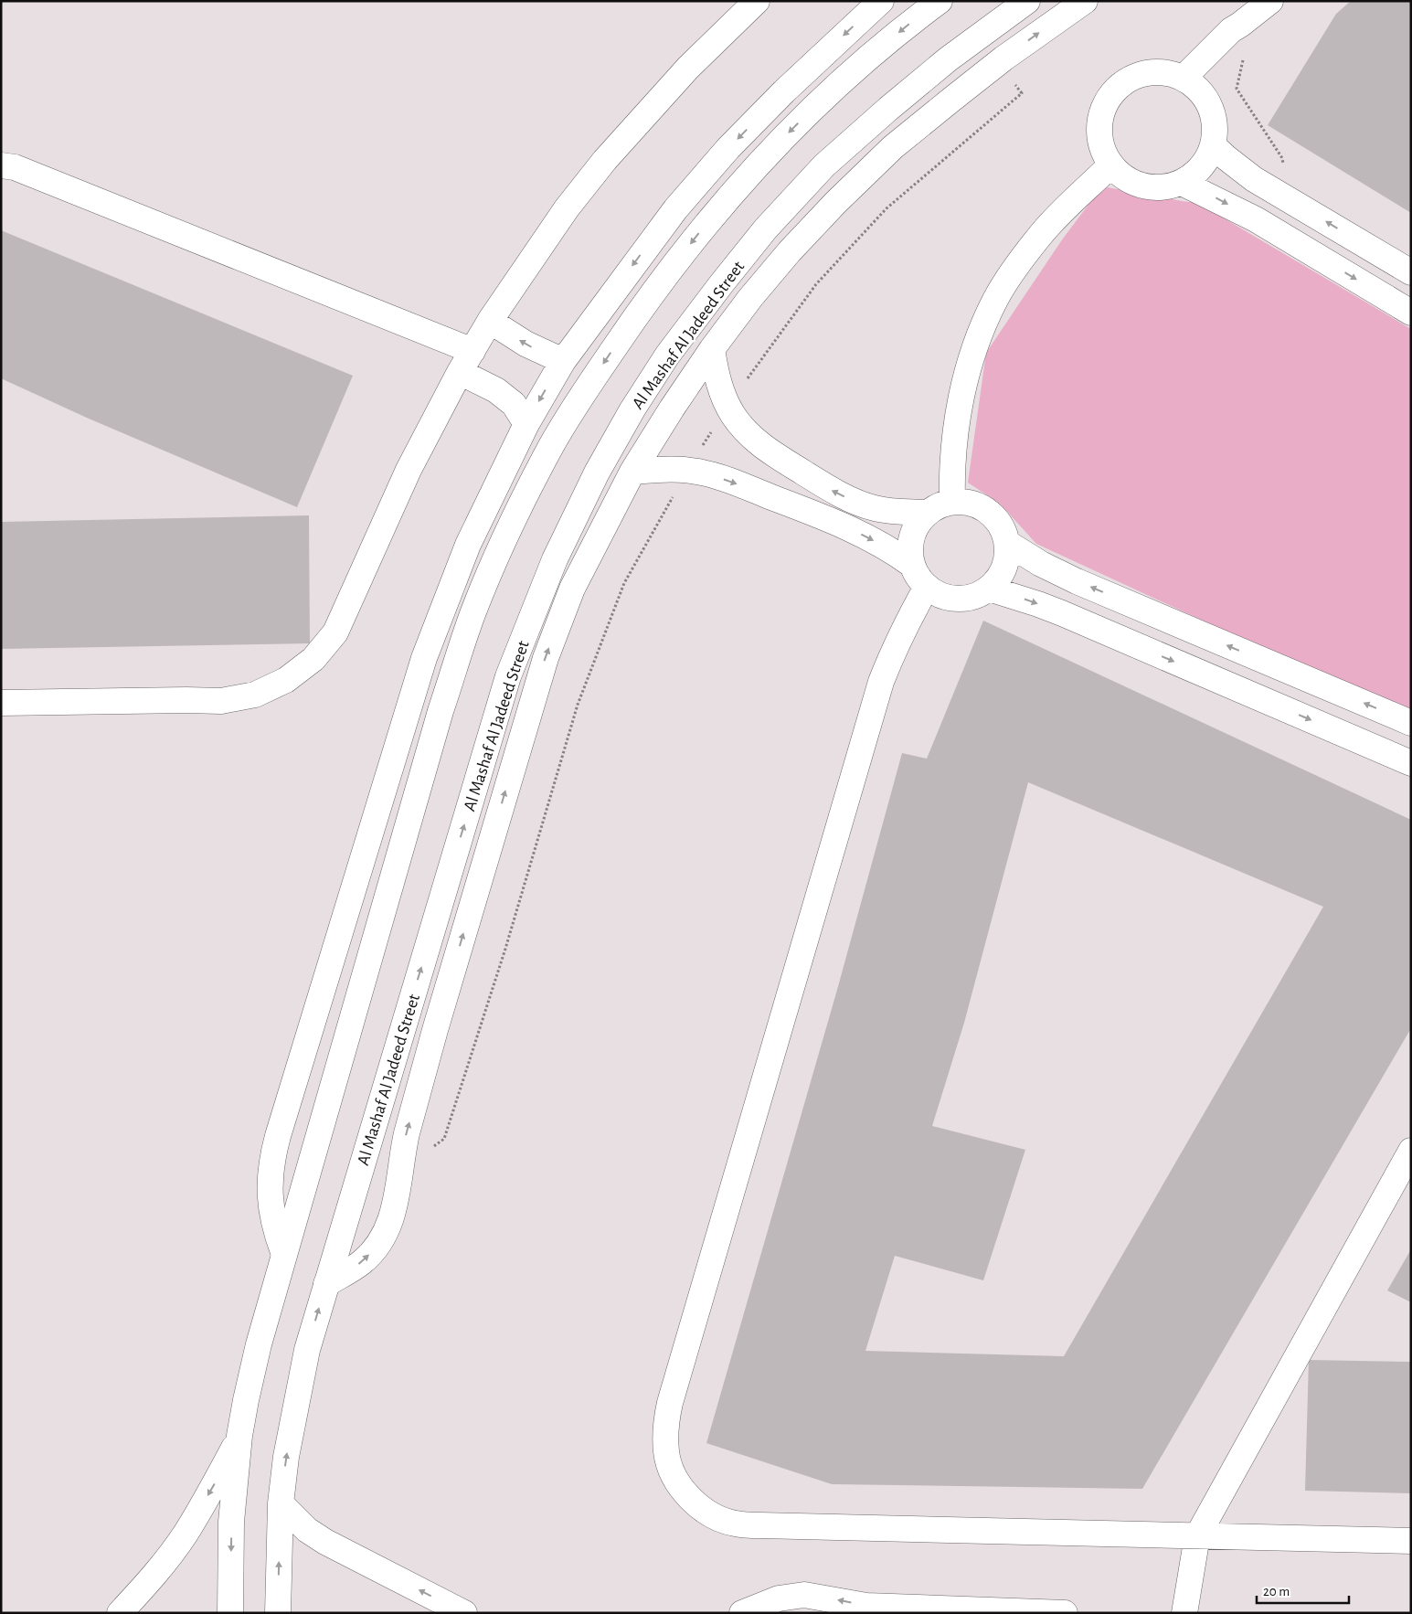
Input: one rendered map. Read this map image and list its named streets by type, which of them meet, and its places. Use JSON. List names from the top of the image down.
{
  "streets": {
    "street": ["Al Mashaf Al Jadeed Street"]
  },
  "scale_bar": "20 m"
}
